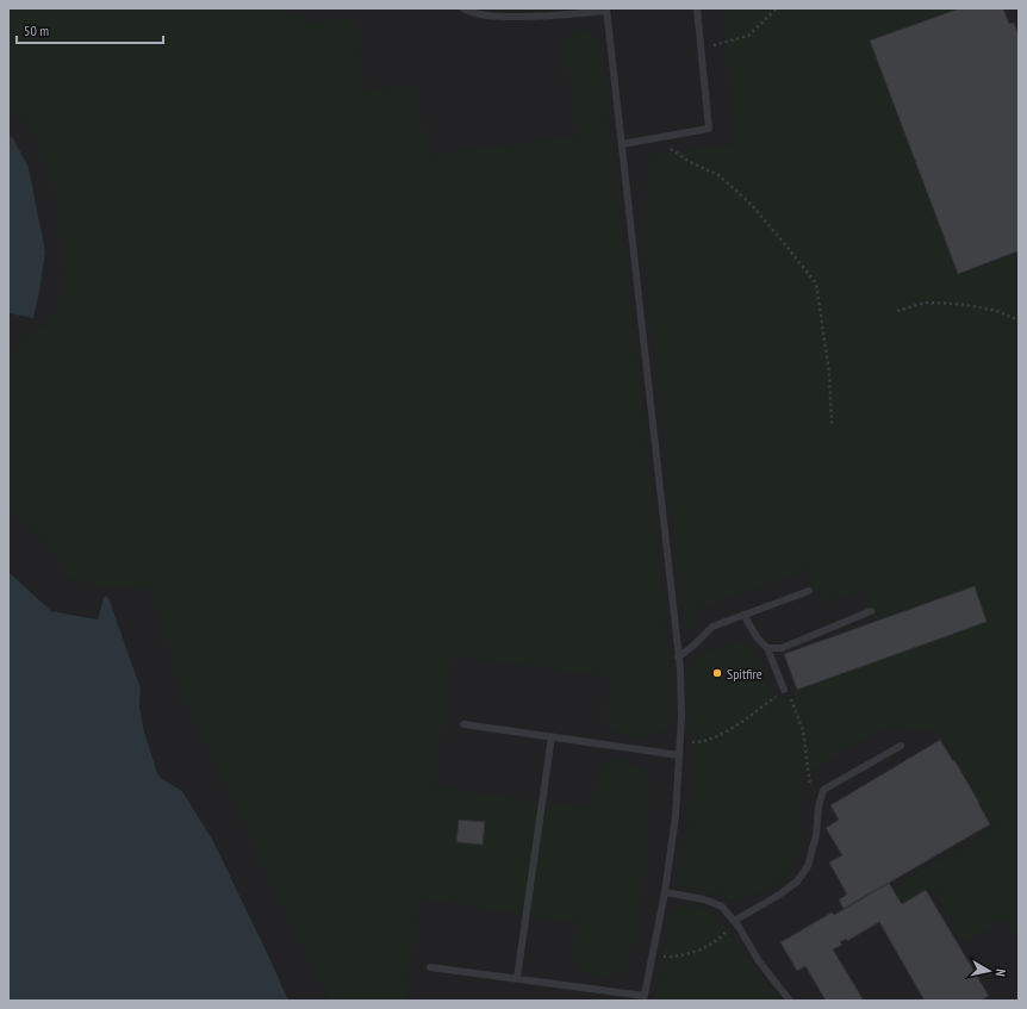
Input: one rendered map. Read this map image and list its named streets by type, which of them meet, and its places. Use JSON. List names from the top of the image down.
{
  "places": ["Spitfire"],
  "scale_bar": "50 m",
  "north": "right"
}
